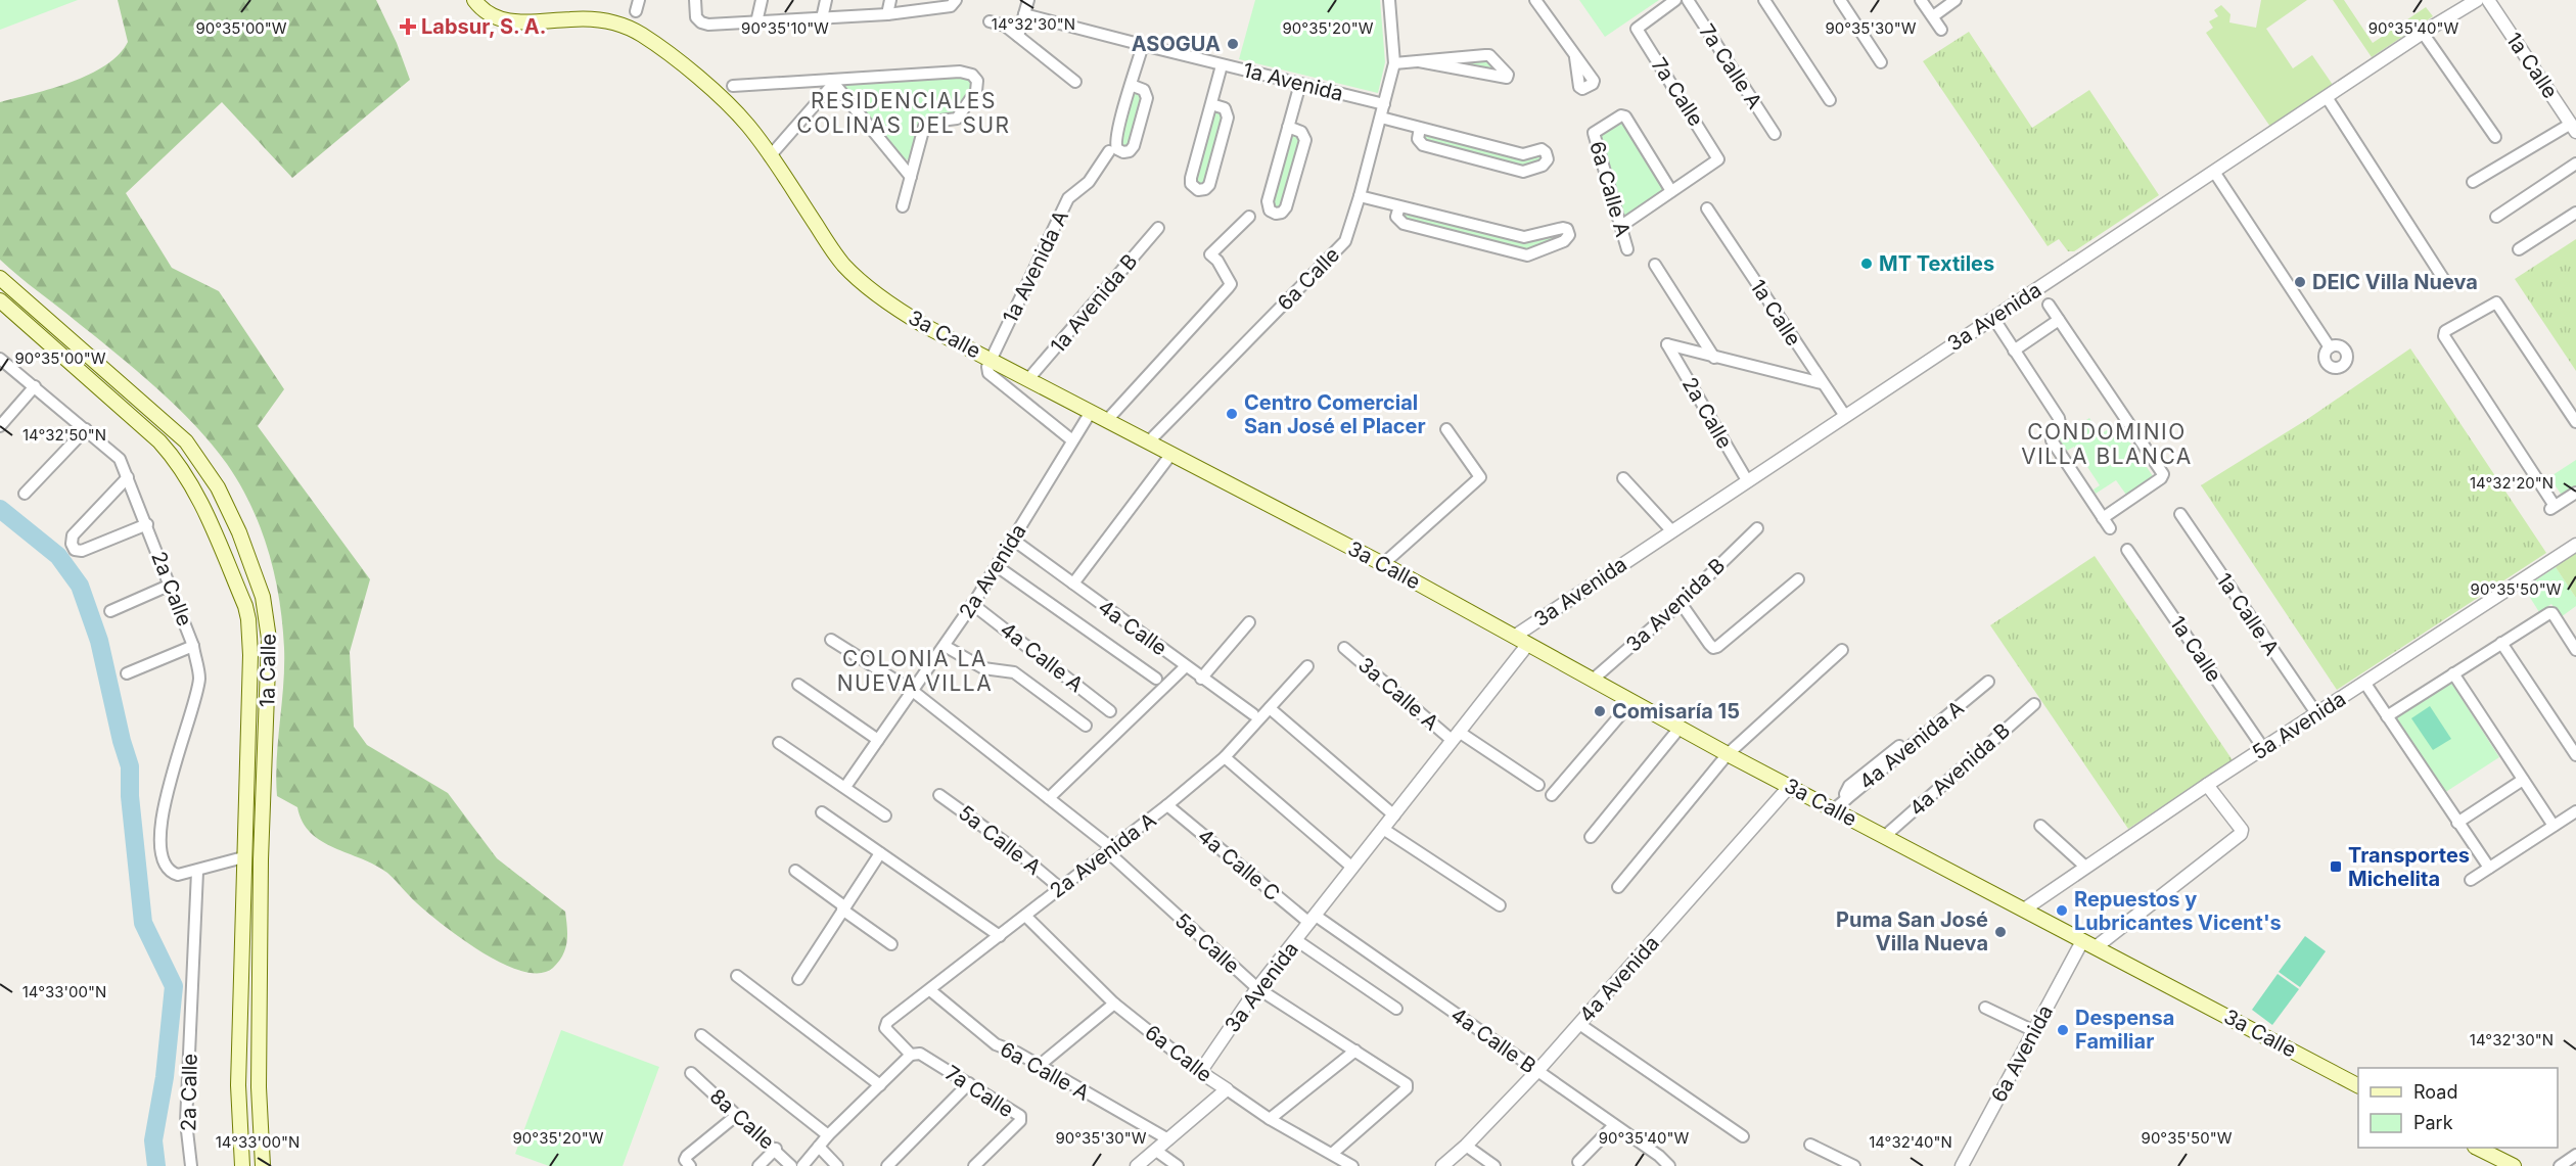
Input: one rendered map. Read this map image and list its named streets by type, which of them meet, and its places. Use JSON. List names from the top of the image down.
{
  "streets": {
    "main road": ["1a Calle", "3a Calle"],
    "street": [
      "7a Calle A",
      "1a Avenida",
      "7a Calle",
      "6a Calle A",
      "1a Avenida A",
      "6a Calle",
      "1a Avenida B",
      "3a Avenida",
      "2a Calle",
      "2a Avenida",
      "3a Avenida B",
      "1a Calle A",
      "4a Calle",
      "4a Calle A",
      "3a Calle A",
      "5a Avenida",
      "4a Avenida A",
      "4a Avenida B",
      "5a Calle A",
      "2a Avenida A",
      "4a Calle C",
      "5a Calle",
      "4a Avenida",
      "4a Calle B",
      "6a Avenida",
      "8a Calle"
    ]
  },
  "crossings": [
    ["1a Calle", "3a Avenida"],
    ["1a Calle", "5a Avenida"],
    ["1a Avenida", "6a Calle"],
    ["7a Calle", "6a Calle A"],
    ["7a Calle", "2a Avenida A"],
    ["6a Calle A", "2a Avenida A"],
    ["1a Avenida A", "3a Calle"],
    ["6a Calle", "3a Avenida"],
    ["6a Calle", "3a Calle"],
    ["6a Calle", "2a Avenida A"],
    ["6a Calle", "5a Calle"],
    ["1a Avenida B", "3a Calle"],
    ["3a Avenida", "3a Calle"],
    ["3a Avenida", "2a Calle"],
    ["3a Avenida", "3a Calle A"],
    ["3a Avenida", "4a Calle C"],
    ["3a Avenida", "5a Calle"],
    ["3a Avenida", "4a Calle B"],
    ["3a Calle", "2a Avenida"],
    ["3a Calle", "3a Avenida B"],
    ["3a Calle", "5a Avenida"],
    ["3a Calle", "4a Avenida A"],
    ["3a Calle", "4a Avenida B"],
    ["3a Calle", "4a Avenida"],
    ["3a Calle", "6a Avenida"],
    ["2a Avenida", "4a Calle"],
    ["2a Avenida", "4a Calle A"],
    ["2a Avenida", "5a Calle"],
    ["1a Calle A", "5a Avenida"],
    ["5a Avenida", "6a Avenida"],
    ["5a Calle A", "2a Avenida A"],
    ["2a Avenida A", "4a Calle C"],
    ["2a Avenida A", "5a Calle"],
    ["4a Calle C", "4a Calle B"],
    ["4a Avenida", "4a Calle B"]
  ],
  "districts": ["RESIDENCIALES COLINAS DEL SUR", "CONDOMINIO VILLA BLANCA", "COLONIA LA NUEVA VILLA"],
  "places": {
    "health": ["Labsur, S. A."],
    "other": [
      "ASOGUA",
      "MT Textiles",
      "DEIC Villa Nueva",
      "Centro Comercial San José el Placer",
      "Comisaría 15",
      "Repuestos y Lubricantes Vicent's",
      "Puma San José Villa Nueva",
      "Despensa Familiar"
    ],
    "transit": ["Transportes Michelita"]
  },
  "legend": ["Road", "Park"],
  "coordinates": [
    "14°32'30\"N",
    "90°35'00\"W",
    "90°35'10\"W",
    "90°35'20\"W",
    "90°35'30\"W",
    "90°35'40\"W",
    "14°32'50\"N",
    "14°32'20\"N",
    "90°35'50\"W",
    "14°33'00\"N",
    "14°32'40\"N"
  ]
}
